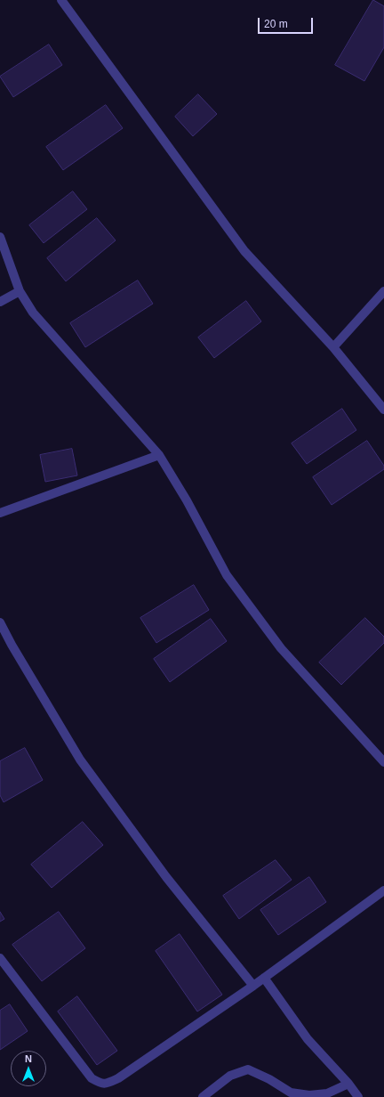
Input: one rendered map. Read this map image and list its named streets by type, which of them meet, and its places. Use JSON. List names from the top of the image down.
{
  "scale_bar": "20 m",
  "north": "top"
}
